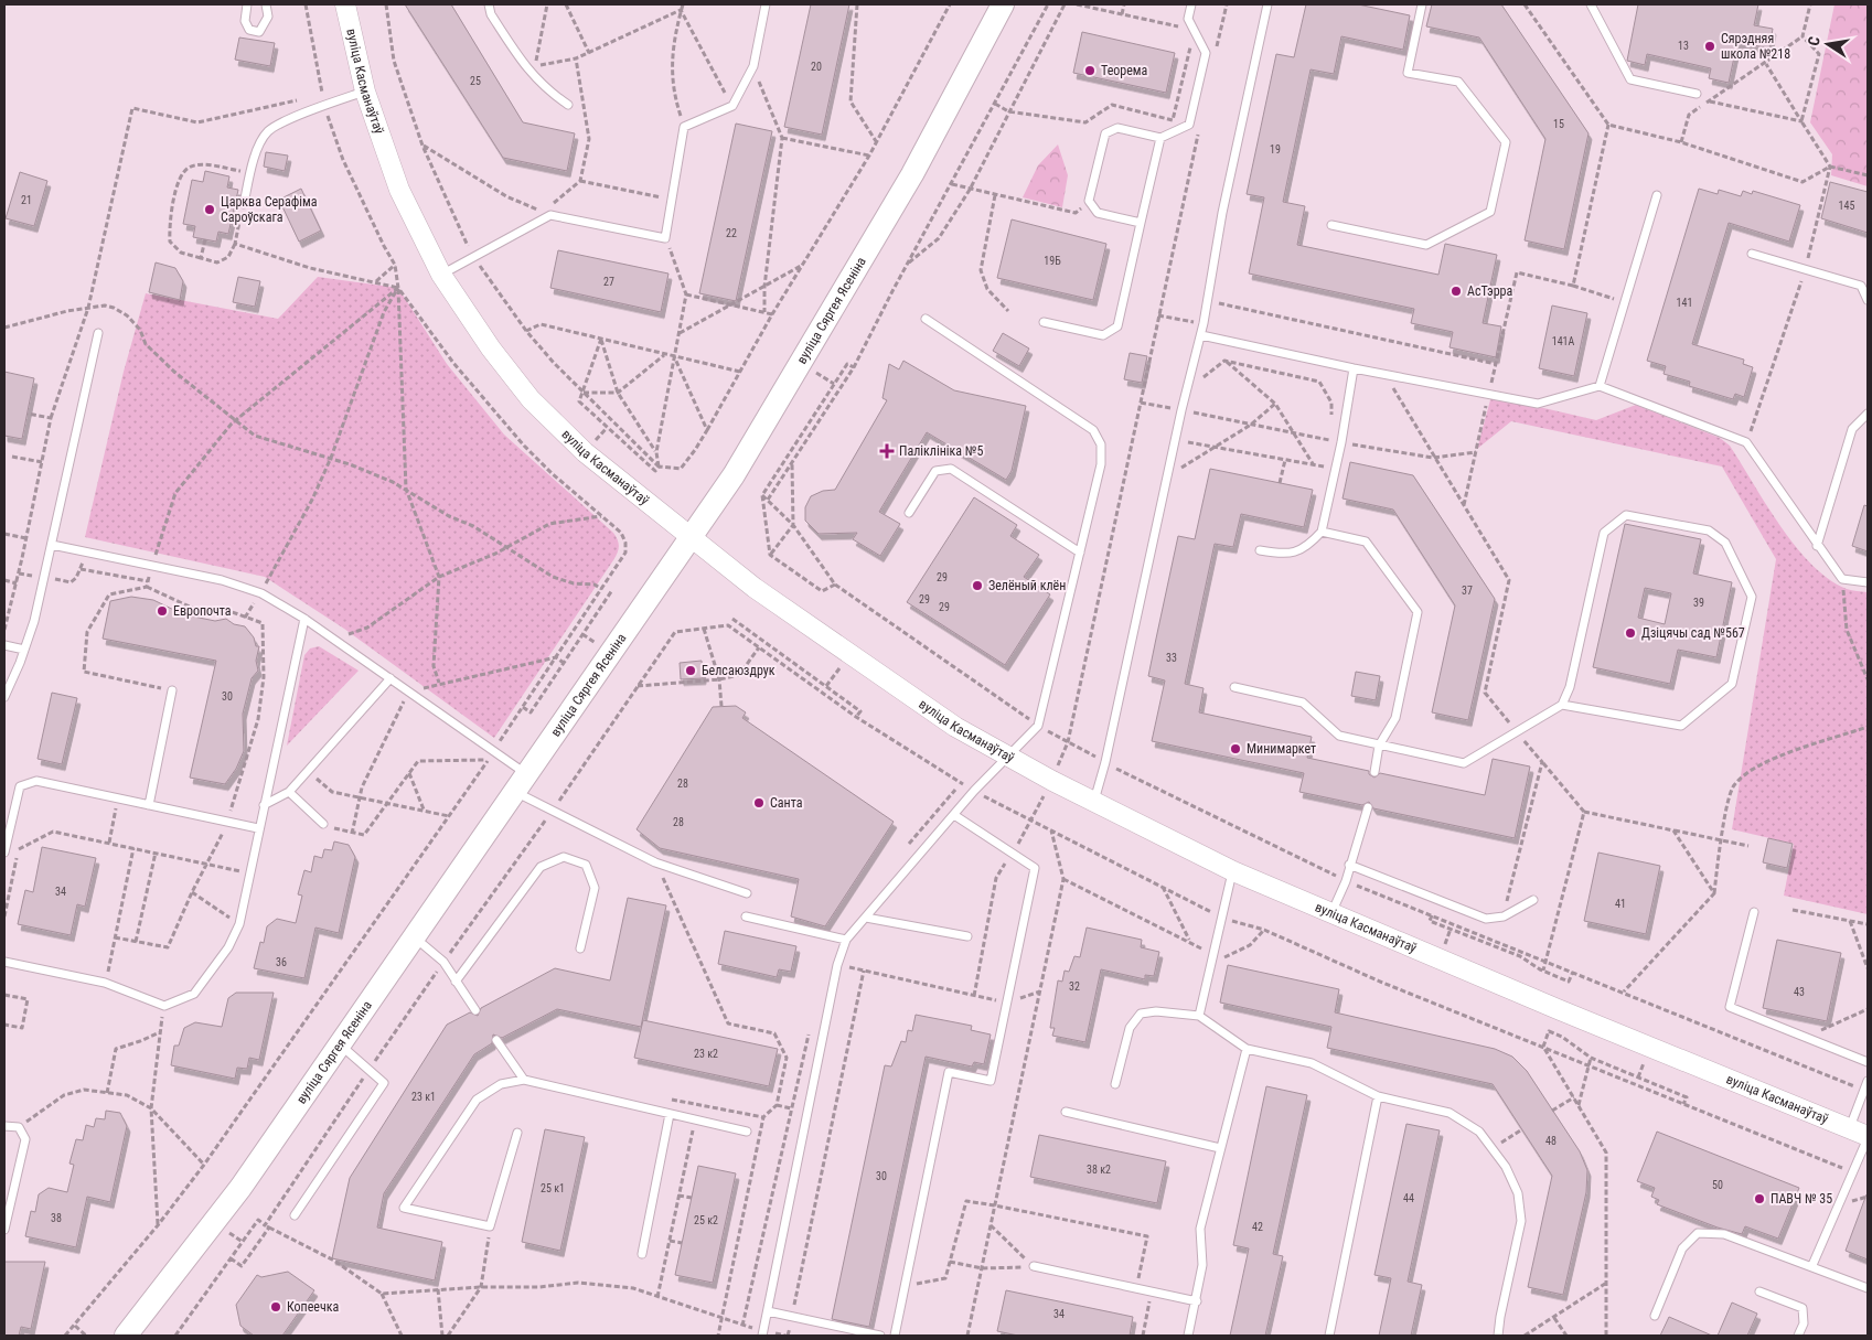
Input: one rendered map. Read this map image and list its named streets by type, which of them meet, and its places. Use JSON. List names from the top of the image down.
{
  "streets": {
    "main road": ["вуліца Сяргея Ясеніна"],
    "street": ["вуліца Касманаўтаў"]
  },
  "crossings": [
    ["вуліца Касманаўтаў", "вуліца Сяргея Ясеніна"]
  ],
  "places": {
    "other": [
      "Сярэдняя школа №218",
      "Теорема",
      "Царква Серафіма Сароўскага",
      "АсТэрра",
      "Зелёный клён",
      "Европочта",
      "Дзіцячы сад №567",
      "Белсаюздрук",
      "Минимаркет",
      "Санта",
      "ПАВЧ № 35",
      "Копеечка"
    ],
    "health": ["Паліклініка №5"]
  },
  "house_numbers": [
    "13",
    "20",
    "25",
    "15",
    "19",
    "21",
    "145",
    "22",
    "19Б",
    "27",
    "141",
    "141А",
    "29",
    "37",
    "29",
    "39",
    "29",
    "33",
    "30",
    "28",
    "28",
    "34",
    "41",
    "36",
    "32",
    "43",
    "23 к2",
    "23 к1",
    "48",
    "38 к2",
    "30",
    "50",
    "25 к1",
    "44",
    "38",
    "25 к2",
    "42",
    "34"
  ],
  "north": "left"
}
